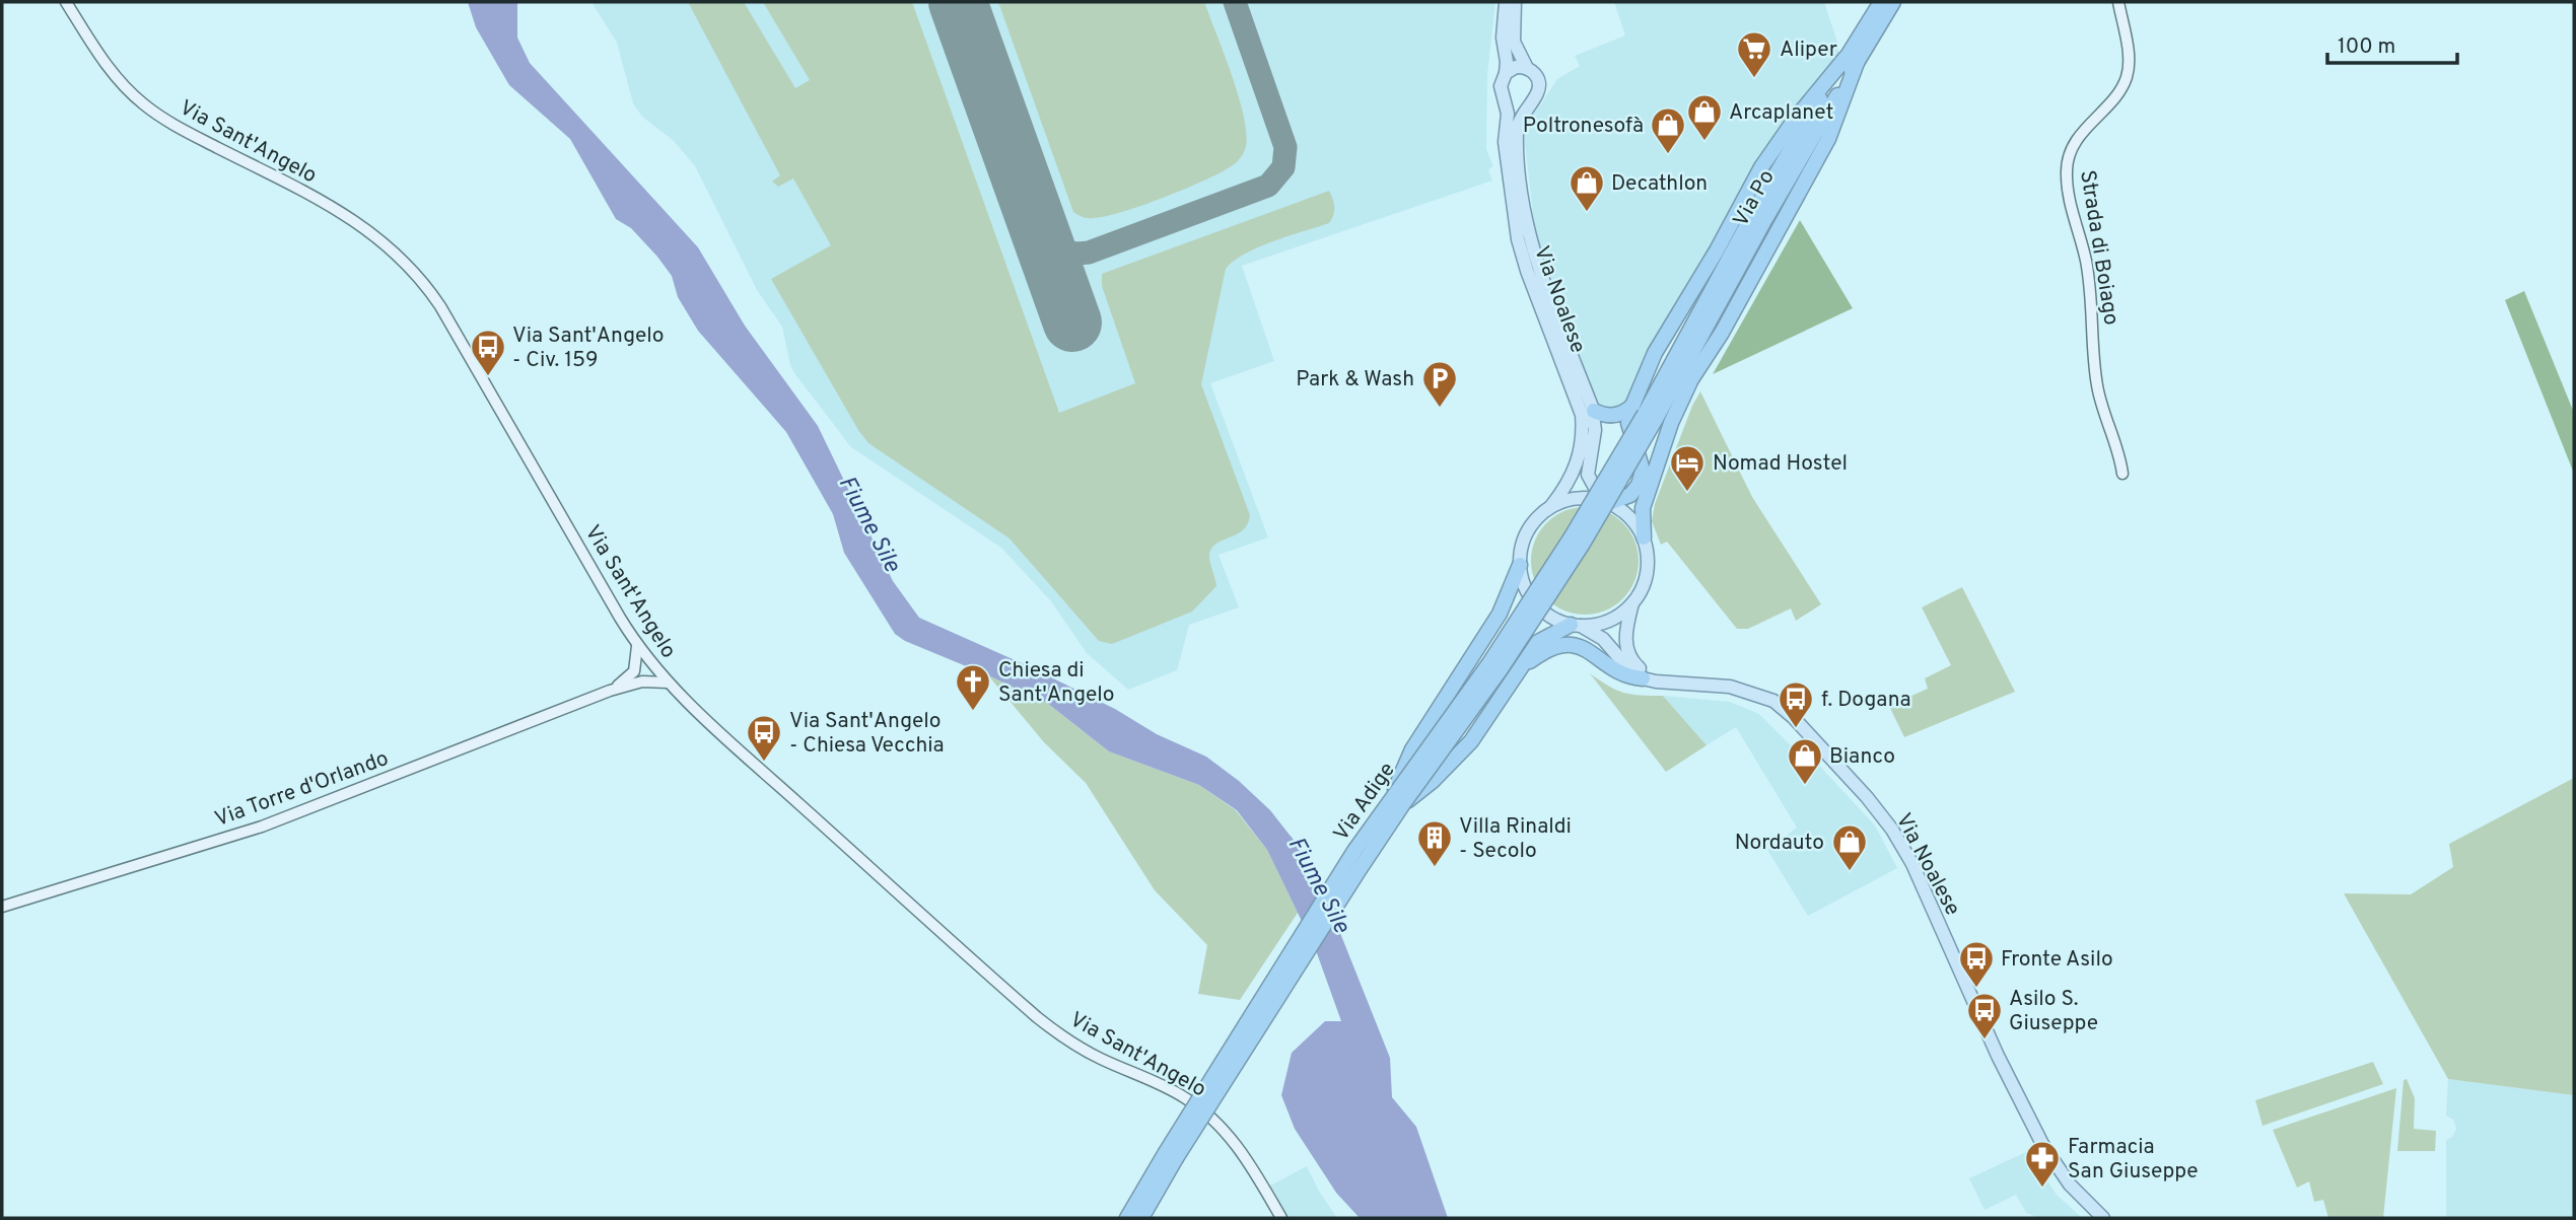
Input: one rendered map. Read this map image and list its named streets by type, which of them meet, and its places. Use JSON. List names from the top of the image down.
{
  "streets": {
    "highway": ["Via Po", "Via Adige"],
    "main road": ["Via Noalese"],
    "street": ["Via Sant'Angelo", "Strada di Boiago", "Via Torre d'Orlando"]
  },
  "crossings": [
    ["Via Sant'Angelo", "Via Torre d'Orlando"],
    ["Via Po", "Via Adige"]
  ],
  "water": ["Fiume Sile"],
  "places": {
    "supermarket": ["Aliper"],
    "shop": [
      "Arcaplanet",
      "Poltronesofà",
      "Decathlon",
      "Bianco",
      "Nordauto"
    ],
    "bus stop": [
      "Via Sant'Angelo - Civ. 159",
      "f. Dogana",
      "Via Sant'Angelo - Chiesa Vecchia",
      "Fronte Asilo",
      "Asilo S. Giuseppe"
    ],
    "parking": ["Park & Wash"],
    "hotel": ["Nomad Hostel"],
    "church": ["Chiesa di Sant'Angelo"],
    "building": ["Villa Rinaldi - Secolo"],
    "pharmacy": ["Farmacia San Giuseppe"]
  },
  "scale_bar": "100 m"
}
